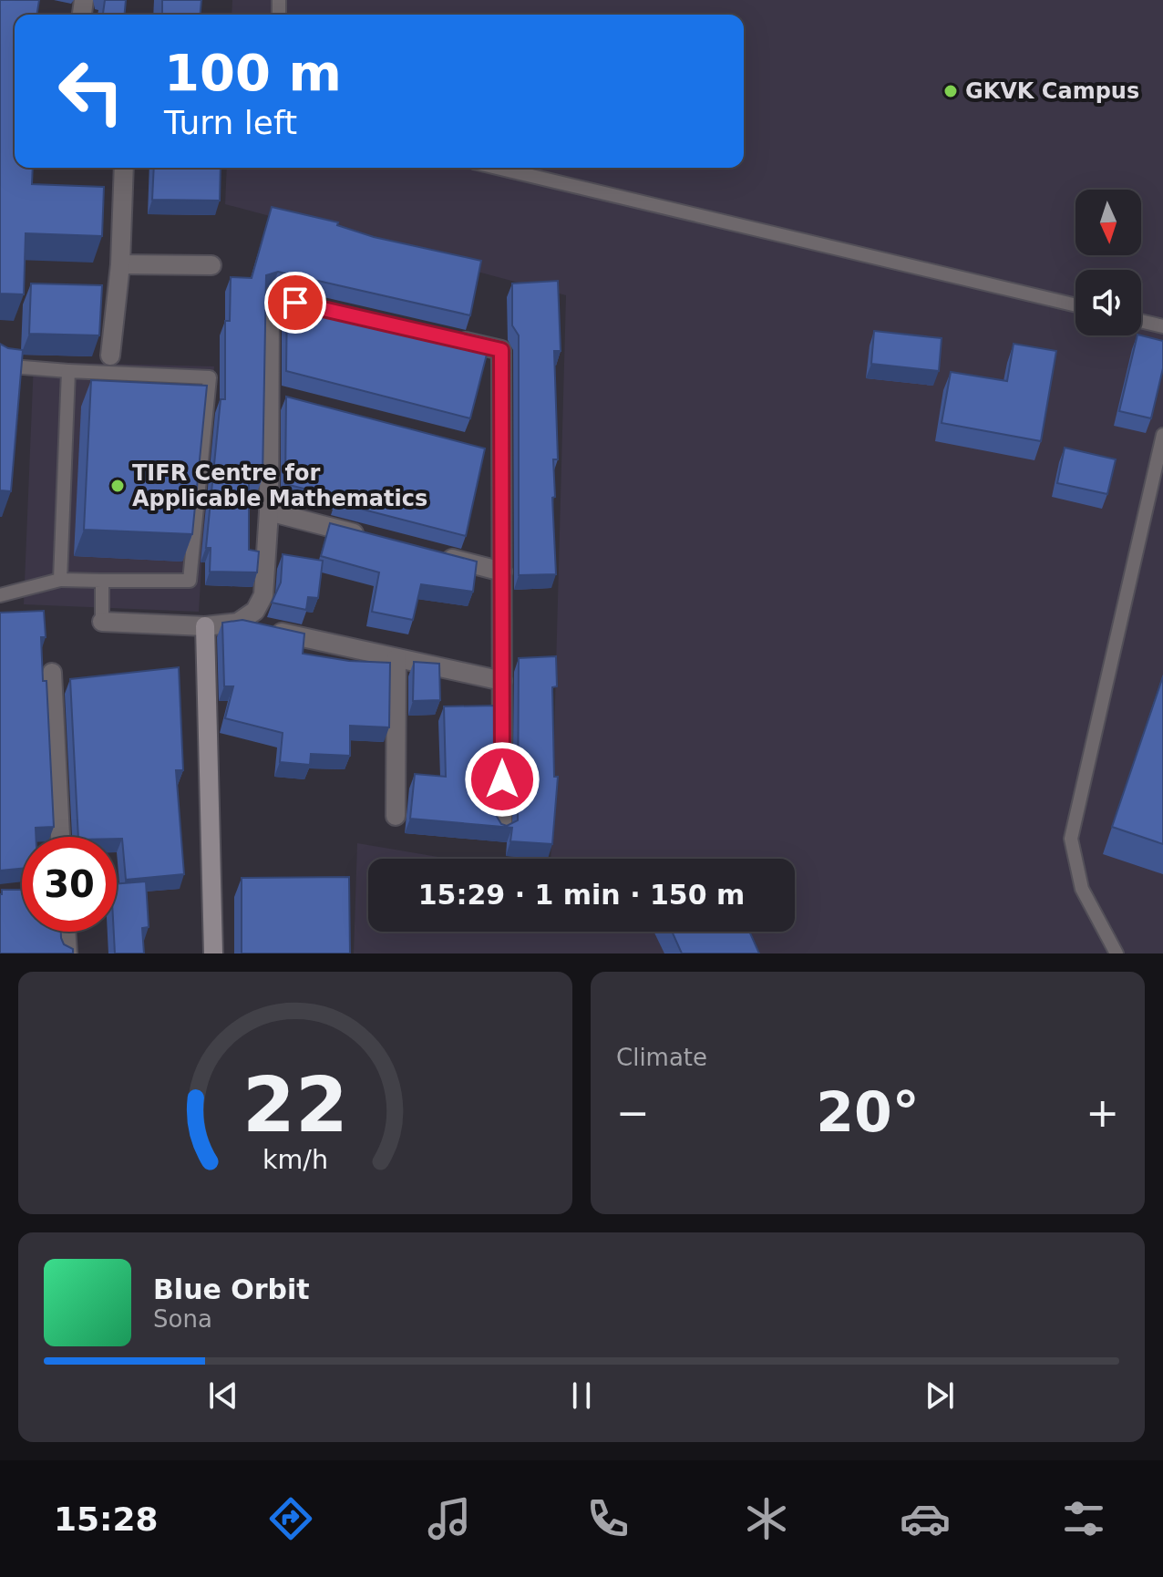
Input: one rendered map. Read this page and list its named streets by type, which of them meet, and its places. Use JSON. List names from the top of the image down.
{
  "places": ["GKVK Campus", "TIFR Centre for Applicable Mathematics"],
  "north": "bottom",
  "page": {
    "turn": ["100 m", "Turn left"],
    "limit": "30",
    "trip": "15:29 · 1 min · 150 m",
    "tile": "Climate",
    "heat": ["−", "20°", "+"],
    "song": ["Blue Orbit", "Sona"],
    "tabs": "15:28",
    "gauge": ["22", "km/h"]
  }
}
